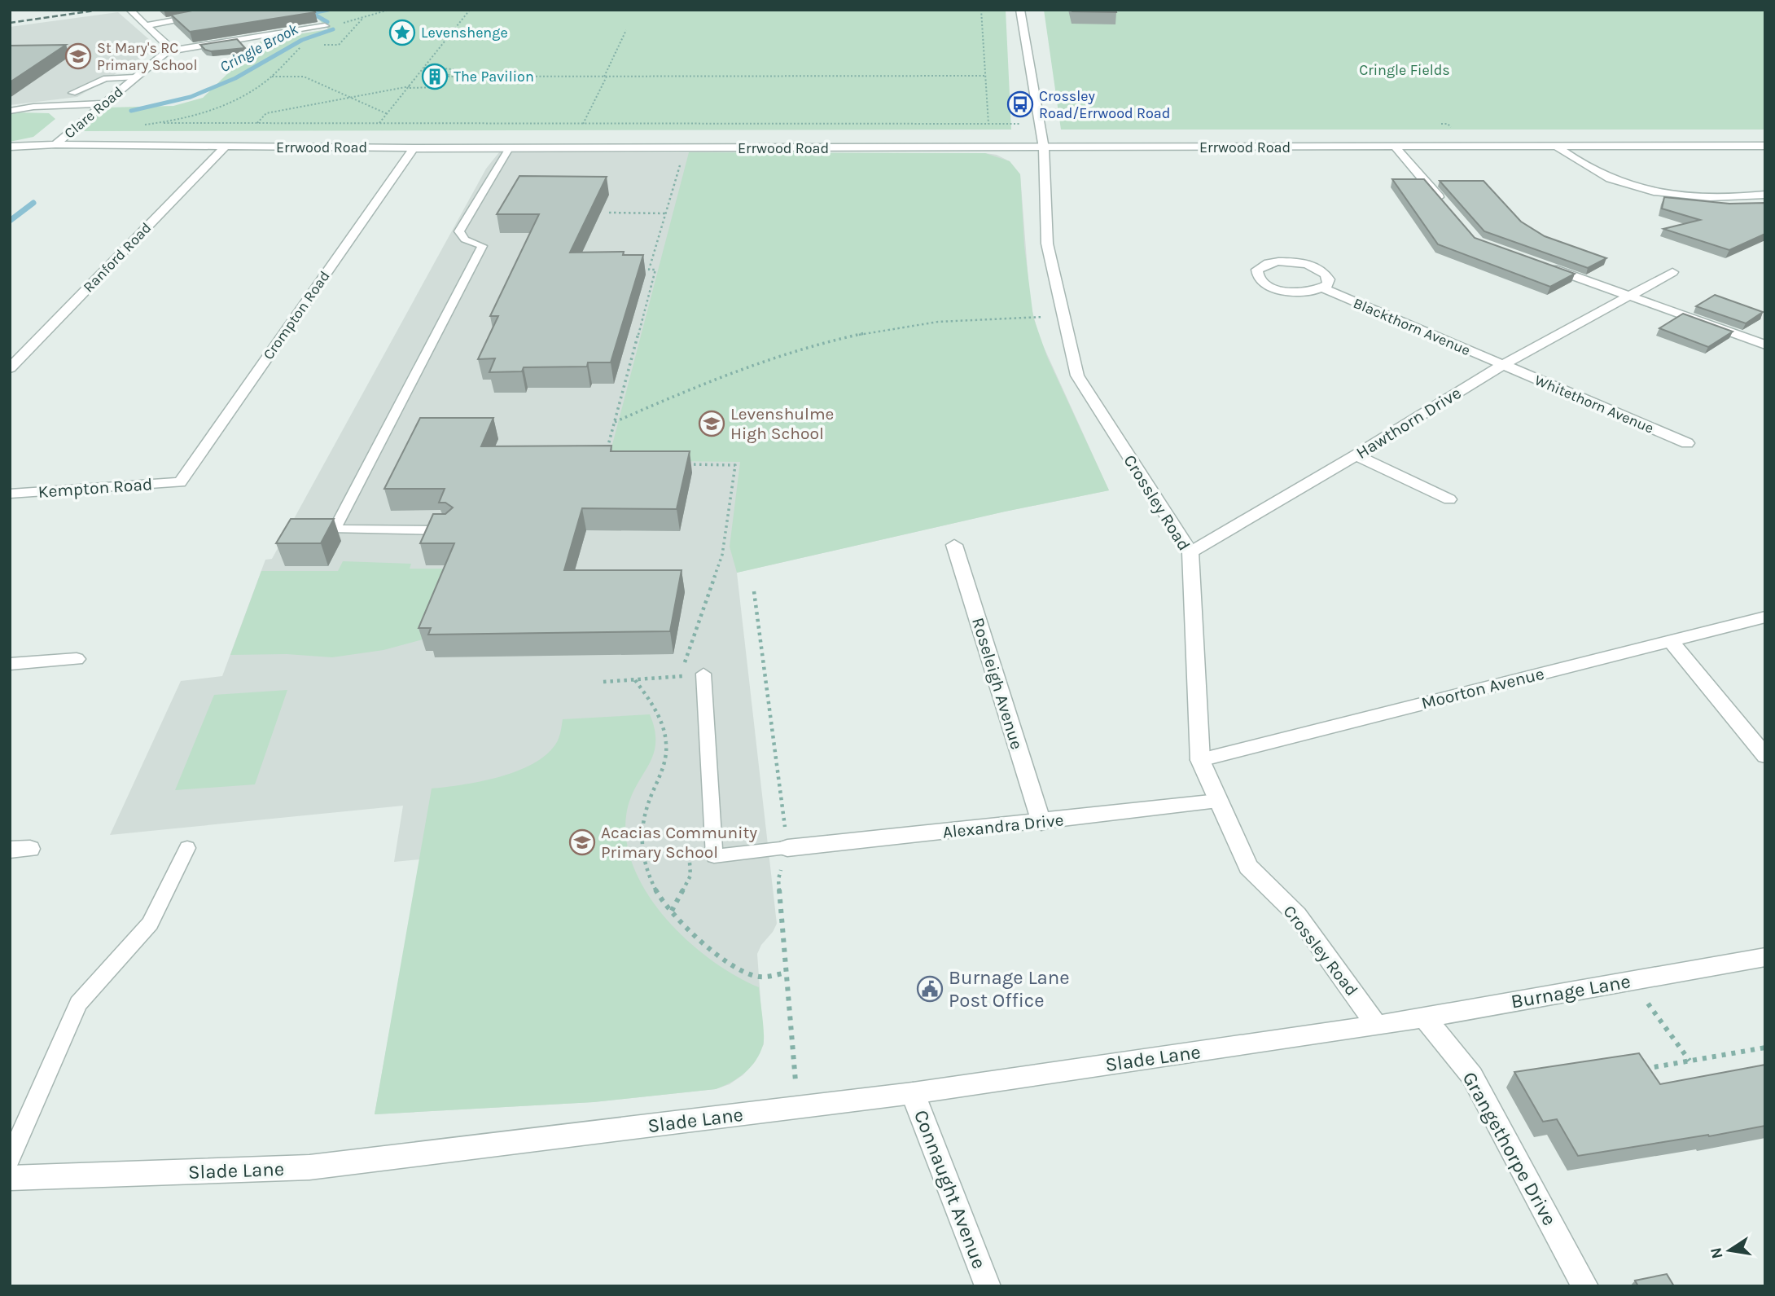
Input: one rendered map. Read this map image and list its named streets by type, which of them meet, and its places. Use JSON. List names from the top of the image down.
{
  "streets": {
    "street": [
      "Clare Road",
      "Errwood Road",
      "Ranford Road",
      "Crompton Road",
      "Blackthorn Avenue",
      "Whitethorn Avenue",
      "Hawthorn Drive",
      "Kempton Road",
      "Crossley Road",
      "Roseleigh Avenue",
      "Moorton Avenue",
      "Alexandra Drive",
      "Burnage Lane",
      "Slade Lane",
      "Grangethorpe Drive",
      "Connaught Avenue"
    ]
  },
  "crossings": [
    ["Clare Road", "Errwood Road"],
    ["Errwood Road", "Ranford Road"],
    ["Errwood Road", "Crompton Road"],
    ["Errwood Road", "Crossley Road"],
    ["Crompton Road", "Kempton Road"],
    ["Blackthorn Avenue", "Whitethorn Avenue"],
    ["Blackthorn Avenue", "Hawthorn Drive"],
    ["Whitethorn Avenue", "Hawthorn Drive"],
    ["Hawthorn Drive", "Crossley Road"],
    ["Crossley Road", "Moorton Avenue"],
    ["Crossley Road", "Alexandra Drive"],
    ["Crossley Road", "Burnage Lane"],
    ["Crossley Road", "Slade Lane"],
    ["Roseleigh Avenue", "Alexandra Drive"],
    ["Burnage Lane", "Slade Lane"],
    ["Burnage Lane", "Grangethorpe Drive"],
    ["Slade Lane", "Connaught Avenue"]
  ],
  "water": ["Cringle Brook"],
  "parks": ["Cringle Fields"],
  "places": {
    "place": ["Levenshenge"],
    "school or university": ["St Mary's RC Primary School", "Levenshulme High School", "Acacias Community Primary School"],
    "building": ["The Pavilion"],
    "bus stop": ["Crossley Road/Errwood Road"],
    "public building": ["Burnage Lane Post Office"]
  },
  "north": "left"
}
